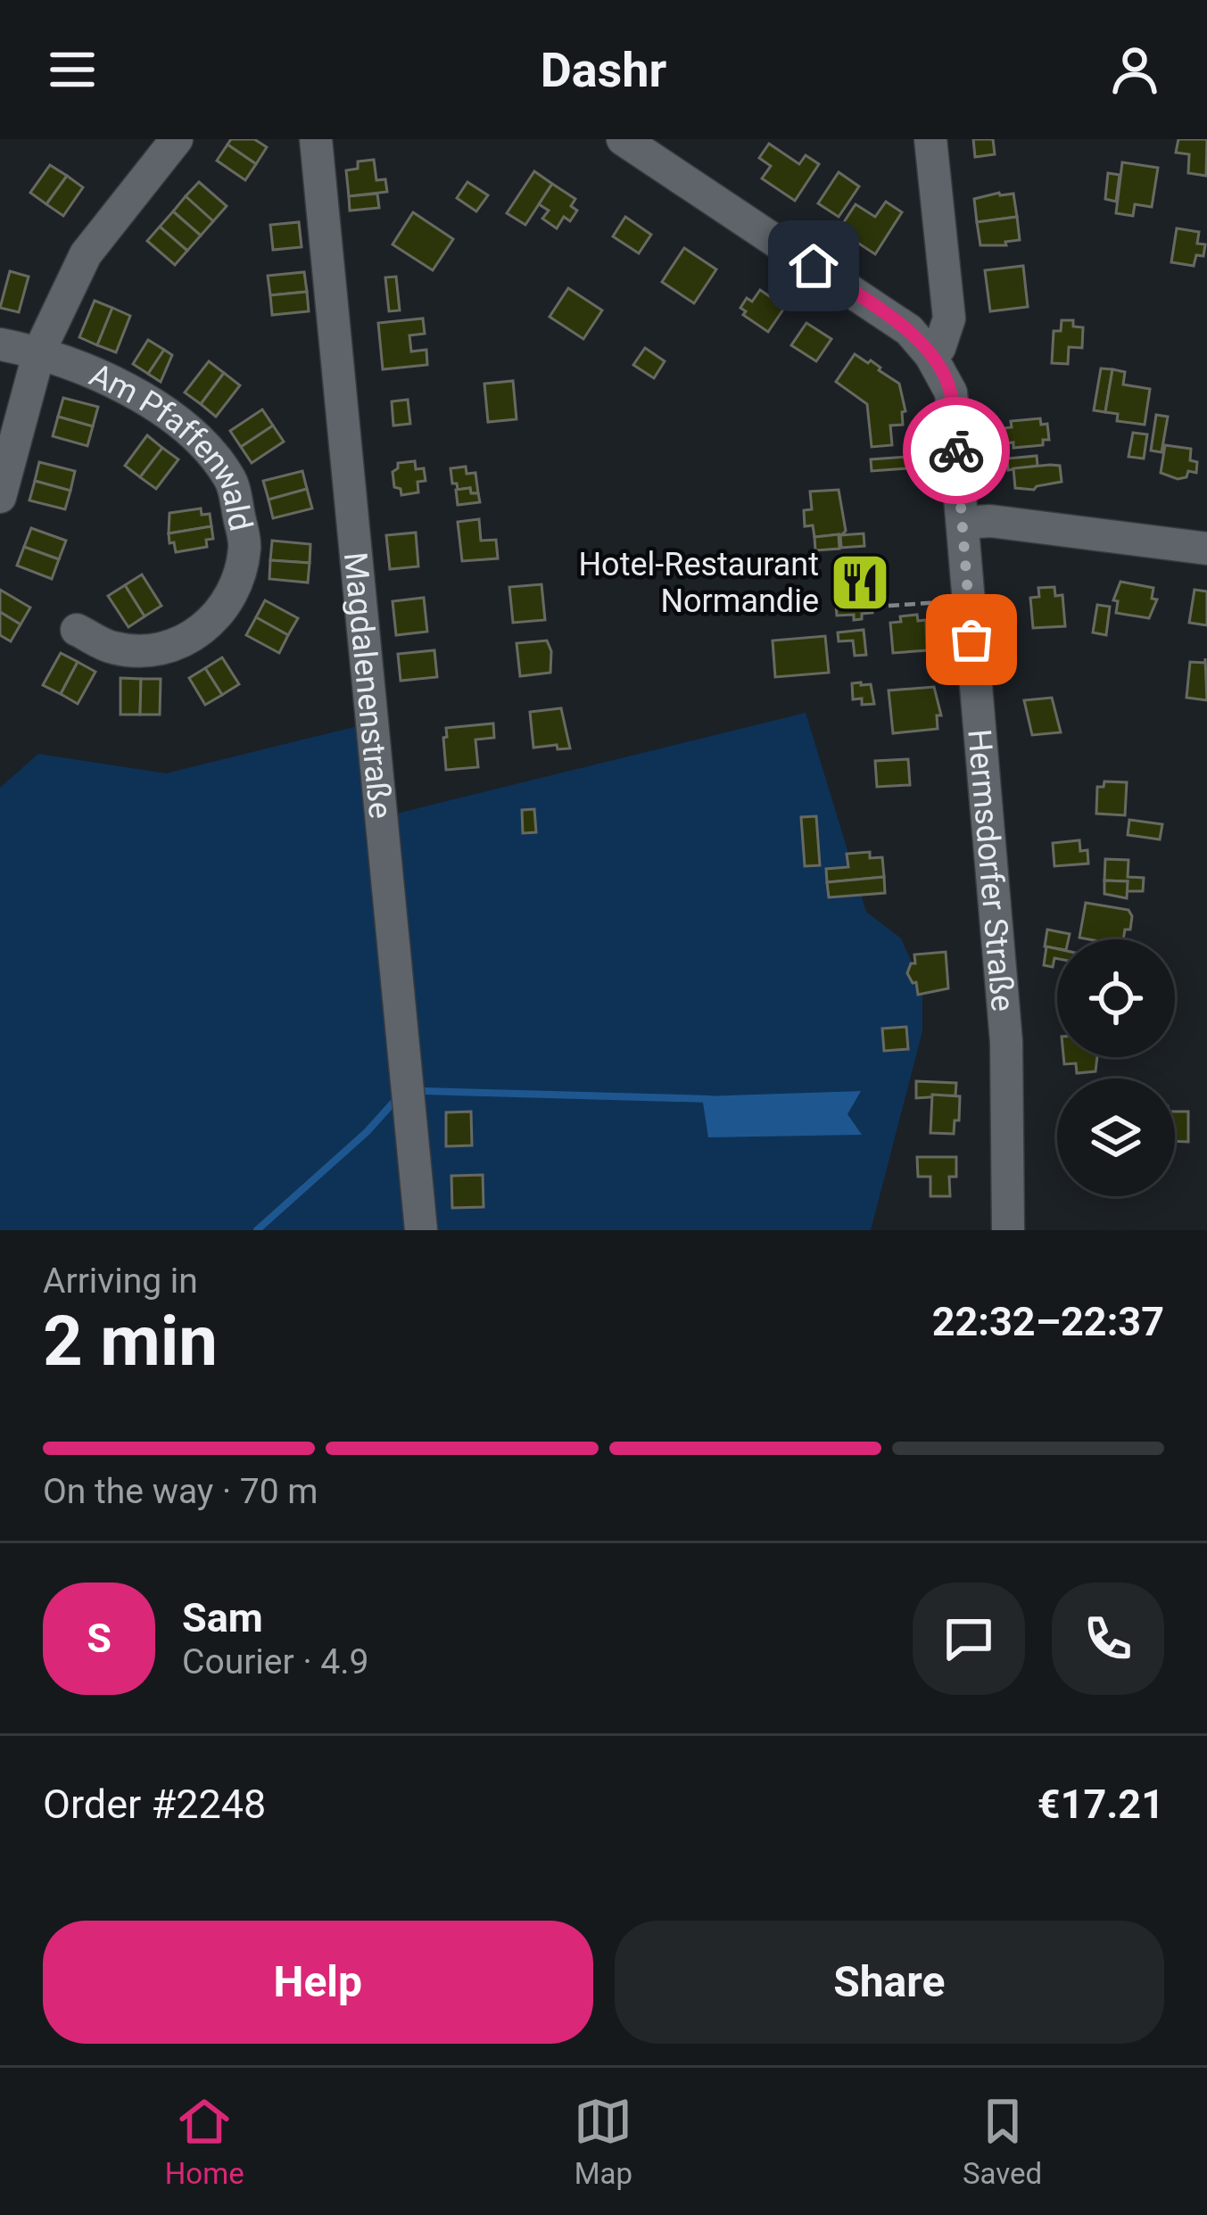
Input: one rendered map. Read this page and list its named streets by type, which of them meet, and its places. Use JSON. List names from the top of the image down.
{
  "streets": {
    "street": ["Am Pfaffenwald", "Magdalenenstraße", "Hermsdorfer Straße"]
  },
  "places": {
    "restaurant": ["Hotel-Restaurant Normandie"]
  },
  "page": {
    "header": "Dashr",
    "heading": ["2 min", "Arriving in", "22:32–22:37"],
    "panel": [
      "Sam",
      "Courier · 4.9",
      "Order #2248",
      "€17.21"
    ],
    "bar": "On the way · 70 m",
    "round": "S",
    "buttons": ["Help", "Share"],
    "tabs": ["Home", "Map", "Saved"]
  }
}
